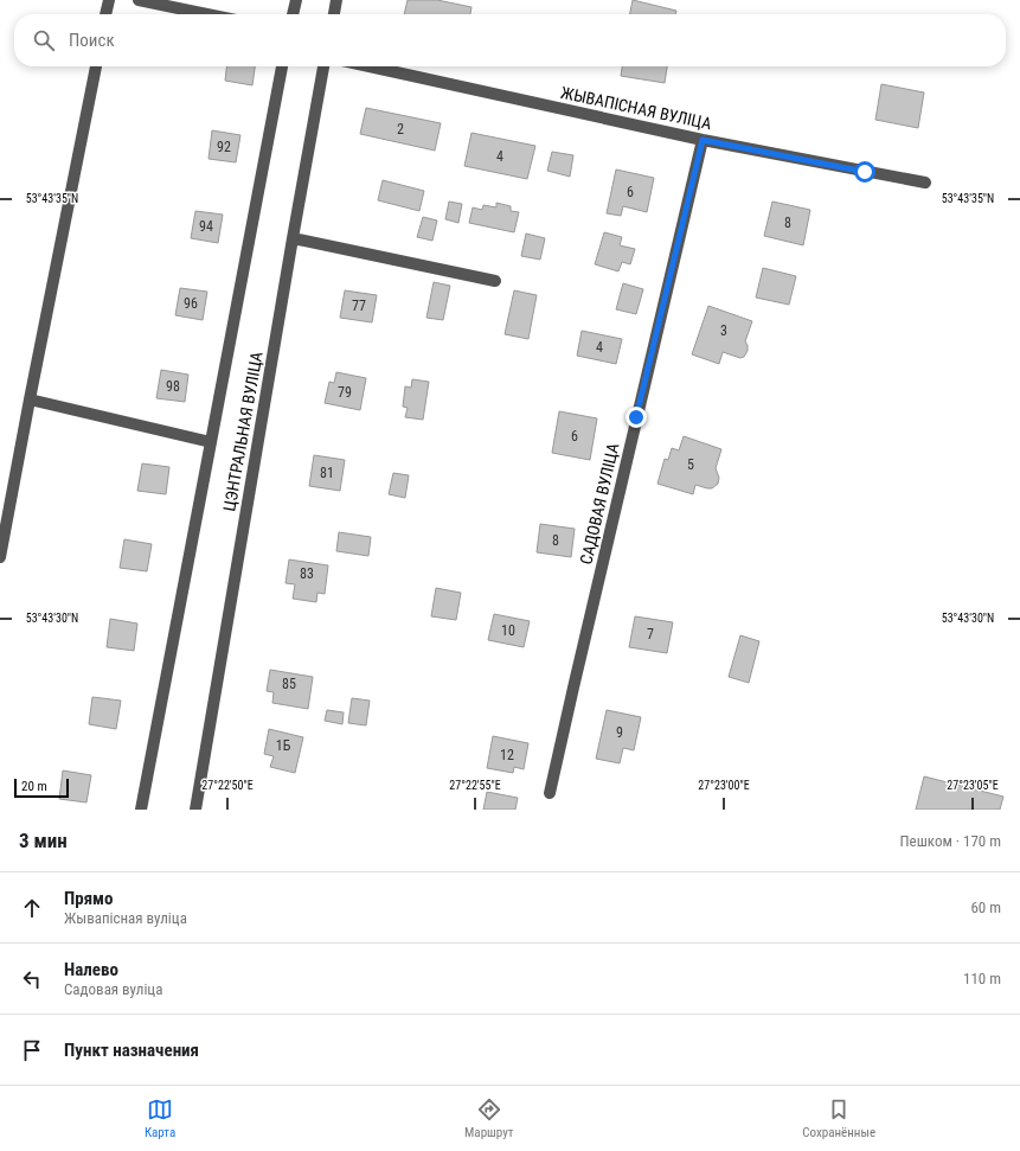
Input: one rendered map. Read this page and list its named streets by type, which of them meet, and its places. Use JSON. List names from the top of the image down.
{
  "streets": {
    "street": ["ЖЫВАПІСНАЯ ВУЛІЦА", "ЦЭНТРАЛЬНАЯ ВУЛІЦА", "САДОВАЯ ВУЛІЦА"]
  },
  "crossings": [
    ["ЖЫВАПІСНАЯ ВУЛІЦА", "САДОВАЯ ВУЛІЦА"]
  ],
  "house_numbers": [
    "2",
    "92",
    "4",
    "6",
    "8",
    "94",
    "96",
    "77",
    "3",
    "4",
    "98",
    "79",
    "6",
    "5",
    "81",
    "8",
    "83",
    "10",
    "7",
    "85",
    "9",
    "1Б",
    "12"
  ],
  "scale_bar": "20 m",
  "page": {
    "search": "Поиск",
    "scale": "20 m",
    "heading": ["3 мин", "Пешком · 170 m"],
    "list": [
      ["Прямо", "Жывапісная вуліца", "60 m"],
      ["Налево", "Садовая вуліца", "110 m"],
      "Пункт назначения"
    ],
    "nav": ["Карта", "Маршрут", "Сохранённые"]
  },
  "coordinates": [
    "53°43'35\"N",
    "53°43'30\"N",
    "27°22'50\"E",
    "27°22'55\"E",
    "27°23'00\"E",
    "27°23'05\"E"
  ]
}
